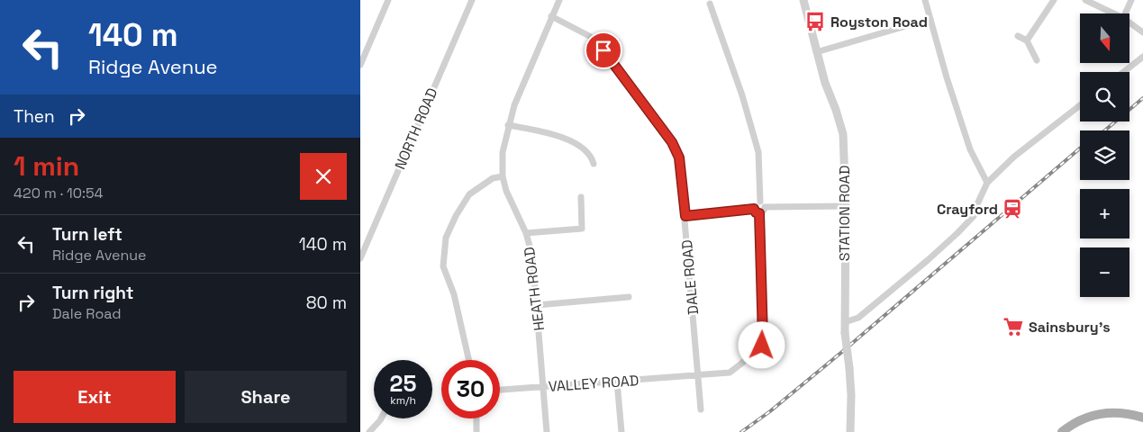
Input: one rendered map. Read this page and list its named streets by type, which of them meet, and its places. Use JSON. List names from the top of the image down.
{
  "streets": {
    "street": [
      "NORTH ROAD",
      "STATION ROAD",
      "DALE ROAD",
      "HEATH ROAD",
      "VALLEY ROAD"
    ]
  },
  "crossings": [
    ["DALE ROAD", "HEATH ROAD"],
    ["DALE ROAD", "VALLEY ROAD"],
    ["HEATH ROAD", "VALLEY ROAD"]
  ],
  "places": {
    "bus stop": ["Royston Road"],
    "station": ["Crayford"],
    "supermarket": ["Sainsbury's"]
  },
  "north": "bottom",
  "page": {
    "turn": ["140 m", "Ridge Avenue"],
    "map_buttons": ["+", "−"],
    "then": "Then",
    "heading": ["1 min", "420 m · 10:54"],
    "list": [
      {
        "name": "Turn left",
        "note": "Ridge Avenue",
        "value": "140 m"
      },
      {
        "name": "Turn right",
        "note": "Dale Road",
        "value": "80 m"
      }
    ],
    "speed": "25 km/h",
    "limit": "30",
    "buttons": ["Exit", "Share"]
  }
}
